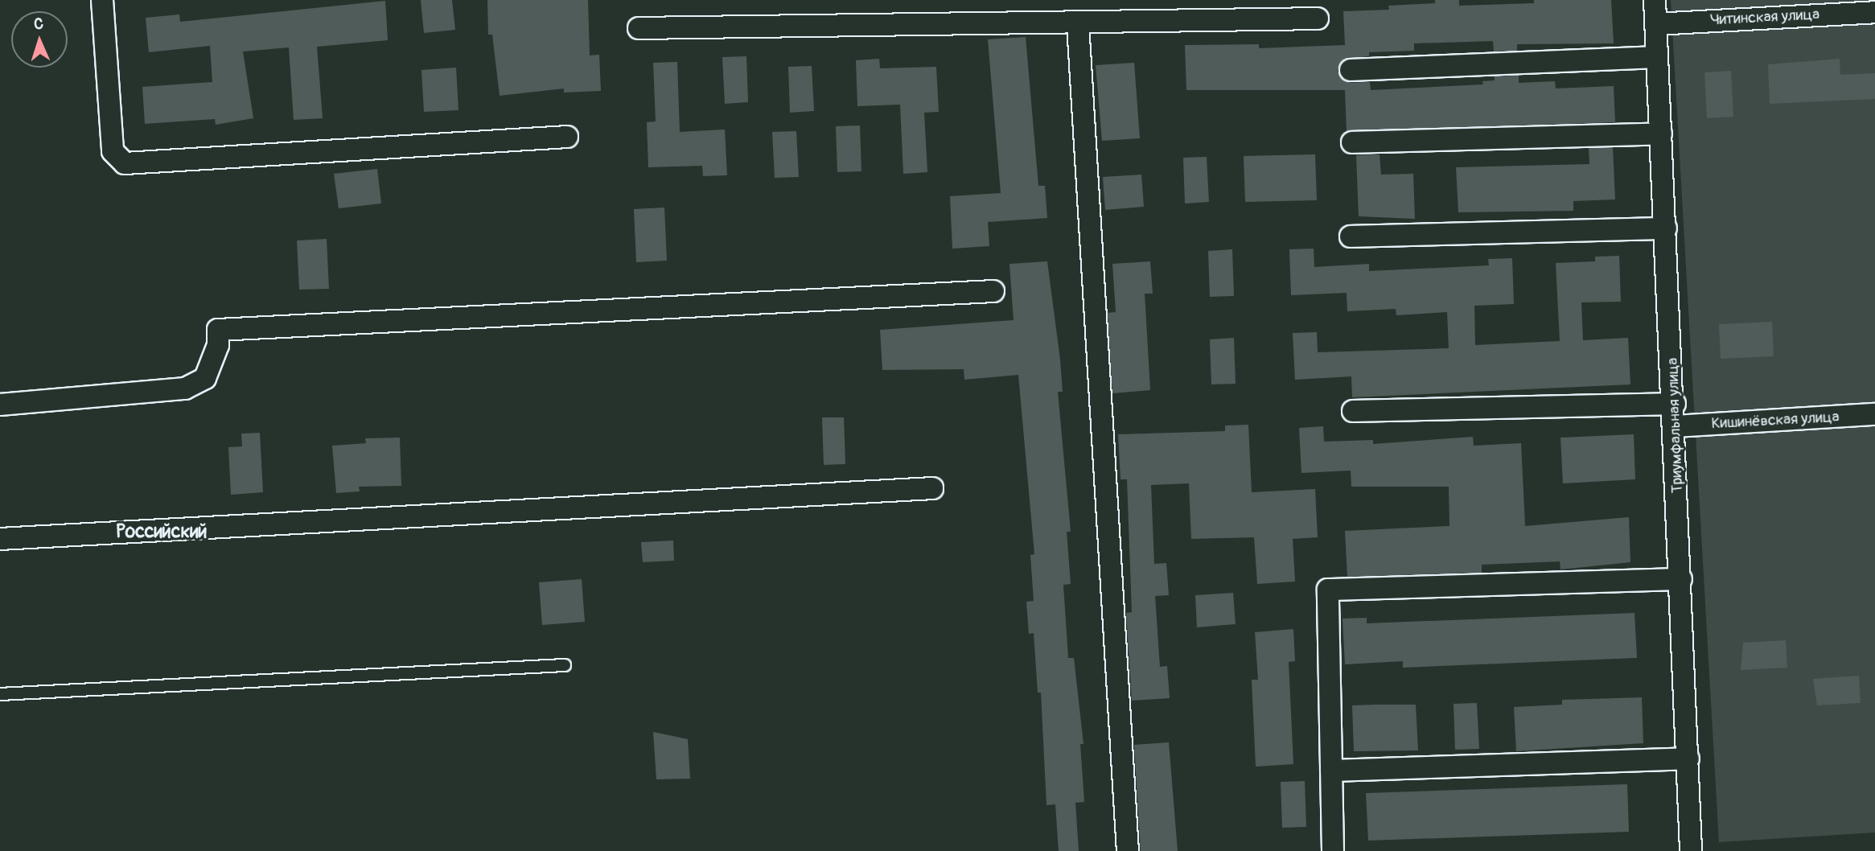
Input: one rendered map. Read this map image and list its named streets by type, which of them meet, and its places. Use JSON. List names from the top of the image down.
{
  "streets": {
    "street": ["Читинская улица", "Кишинёвская улица", "Триумфальная улица"]
  },
  "crossings": [
    ["Читинская улица", "Триумфальная улица"],
    ["Кишинёвская улица", "Триумфальная улица"]
  ],
  "districts": ["Российский"],
  "north": "top"
}
